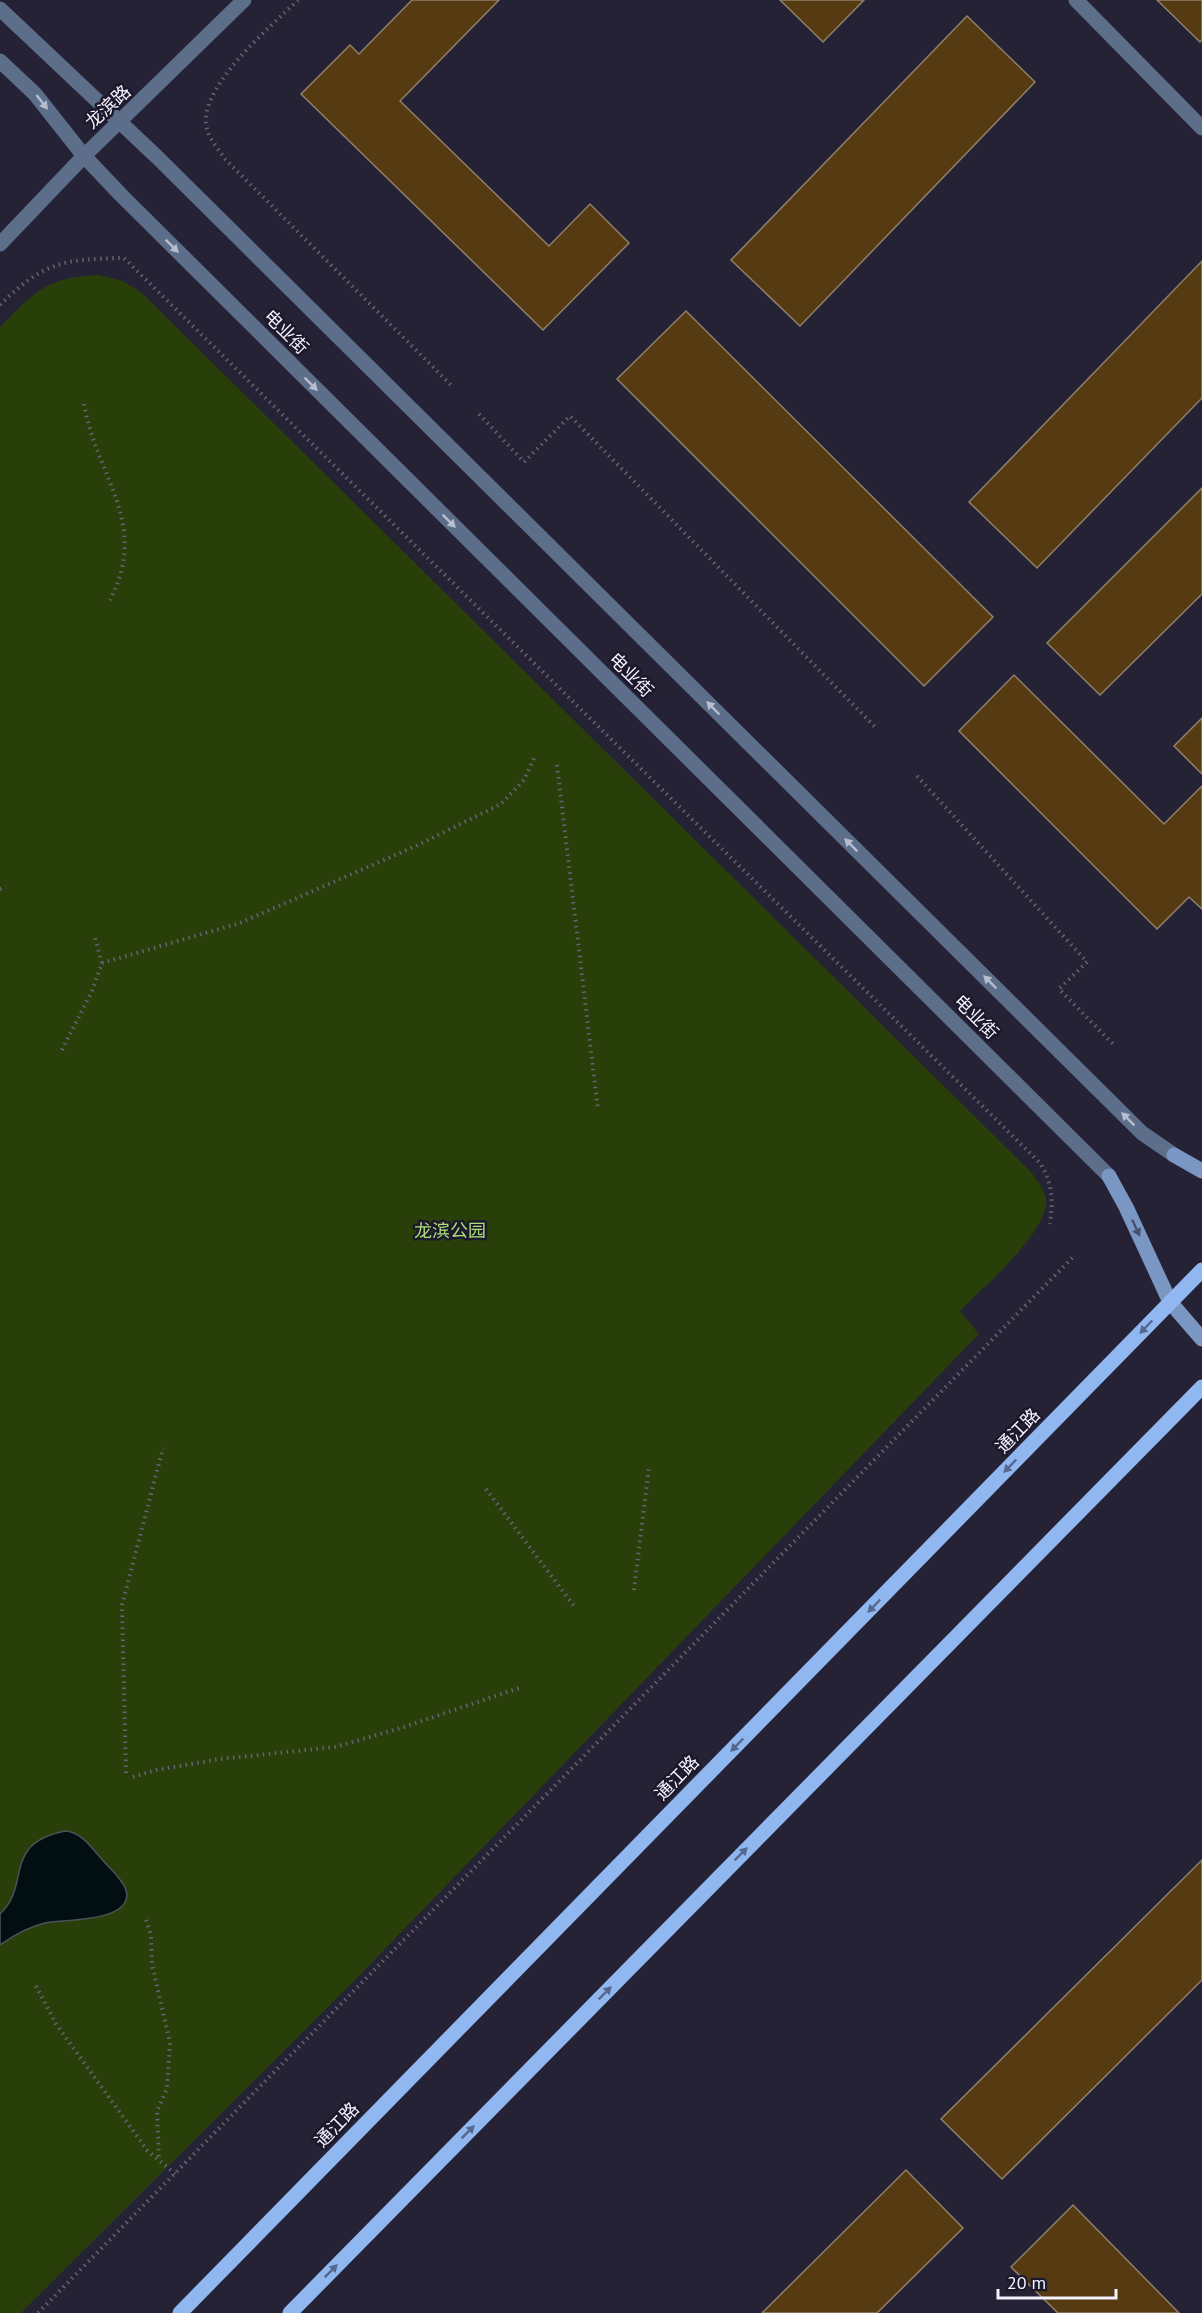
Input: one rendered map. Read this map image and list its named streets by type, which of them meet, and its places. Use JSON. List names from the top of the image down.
{
  "streets": {
    "main road": ["电业街", "通江路"],
    "street": ["龙滨路"]
  },
  "crossings": [
    ["龙滨路", "电业街"],
    ["电业街", "通江路"]
  ],
  "parks": ["龙滨公园"],
  "scale_bar": "20 m"
}
